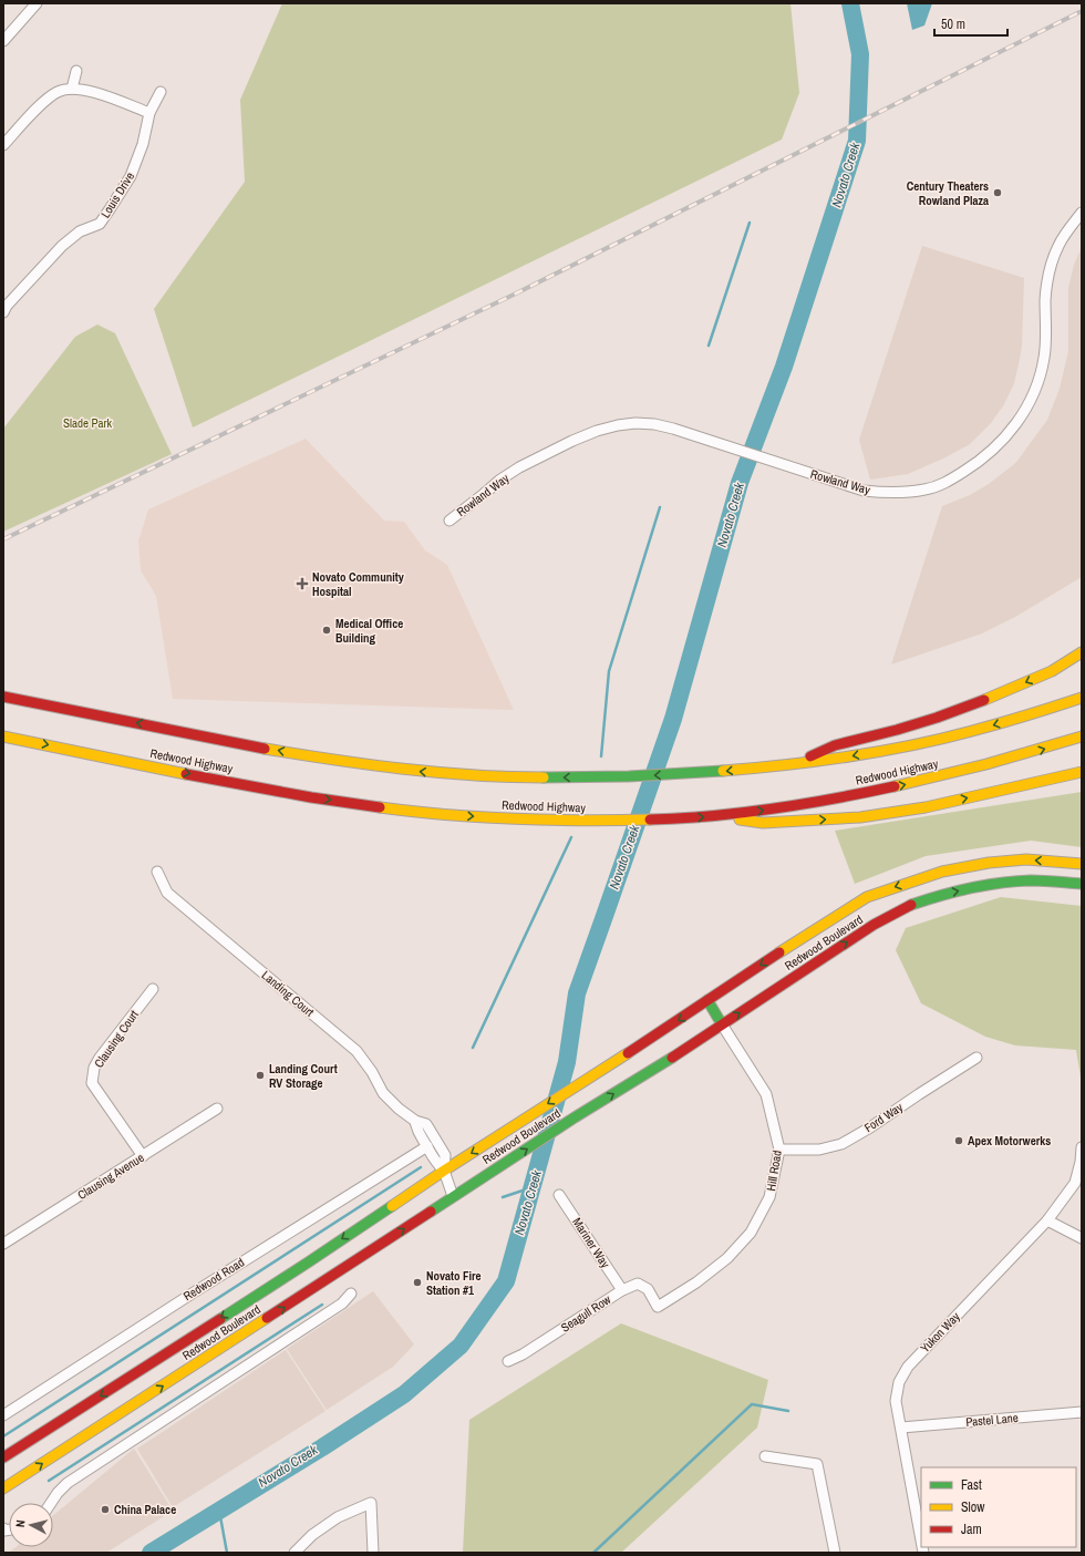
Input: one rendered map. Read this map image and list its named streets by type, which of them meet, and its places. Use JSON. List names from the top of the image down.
{
  "streets": {
    "main road": ["Redwood Highway", "Redwood Boulevard"],
    "street": [
      "Louis Drive",
      "Rowland Way",
      "Landing Court",
      "Clausing Court",
      "Ford Way",
      "Hill Road",
      "Clausing Avenue",
      "Mariner Way",
      "Redwood Road",
      "Seagull Row",
      "Yukon Way",
      "Pastel Lane"
    ]
  },
  "crossings": [
    ["Redwood Boulevard", "Landing Court"],
    ["Redwood Boulevard", "Hill Road"],
    ["Landing Court", "Redwood Road"],
    ["Clausing Court", "Clausing Avenue"],
    ["Ford Way", "Hill Road"],
    ["Hill Road", "Seagull Row"],
    ["Mariner Way", "Seagull Row"],
    ["Yukon Way", "Pastel Lane"]
  ],
  "water": ["Novato Creek"],
  "parks": ["Slade Park"],
  "places": {
    "other": [
      "Century Theaters Rowland Plaza",
      "Medical Office Building",
      "Landing Court RV Storage",
      "Apex Motorwerks",
      "Novato Fire Station #1",
      "China Palace"
    ],
    "health": ["Novato Community Hospital"]
  },
  "legend": ["Fast", "Slow", "Jam"],
  "scale_bar": "50 m",
  "north": "left"
}
